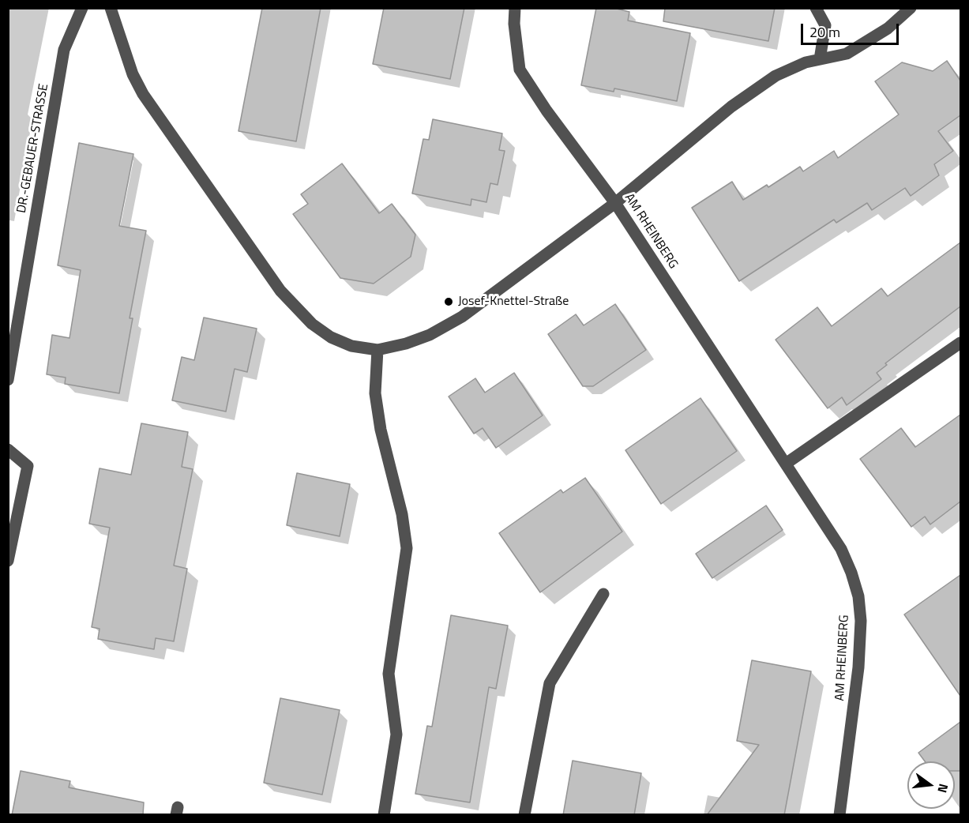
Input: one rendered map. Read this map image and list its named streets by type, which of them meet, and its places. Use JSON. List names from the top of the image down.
{
  "streets": {
    "street": ["DR.-GEBAUER-STRASSE", "AM RHEINBERG"]
  },
  "places": ["Josef-Knettel-Straße"],
  "scale_bar": "20 m",
  "north": "right"
}
